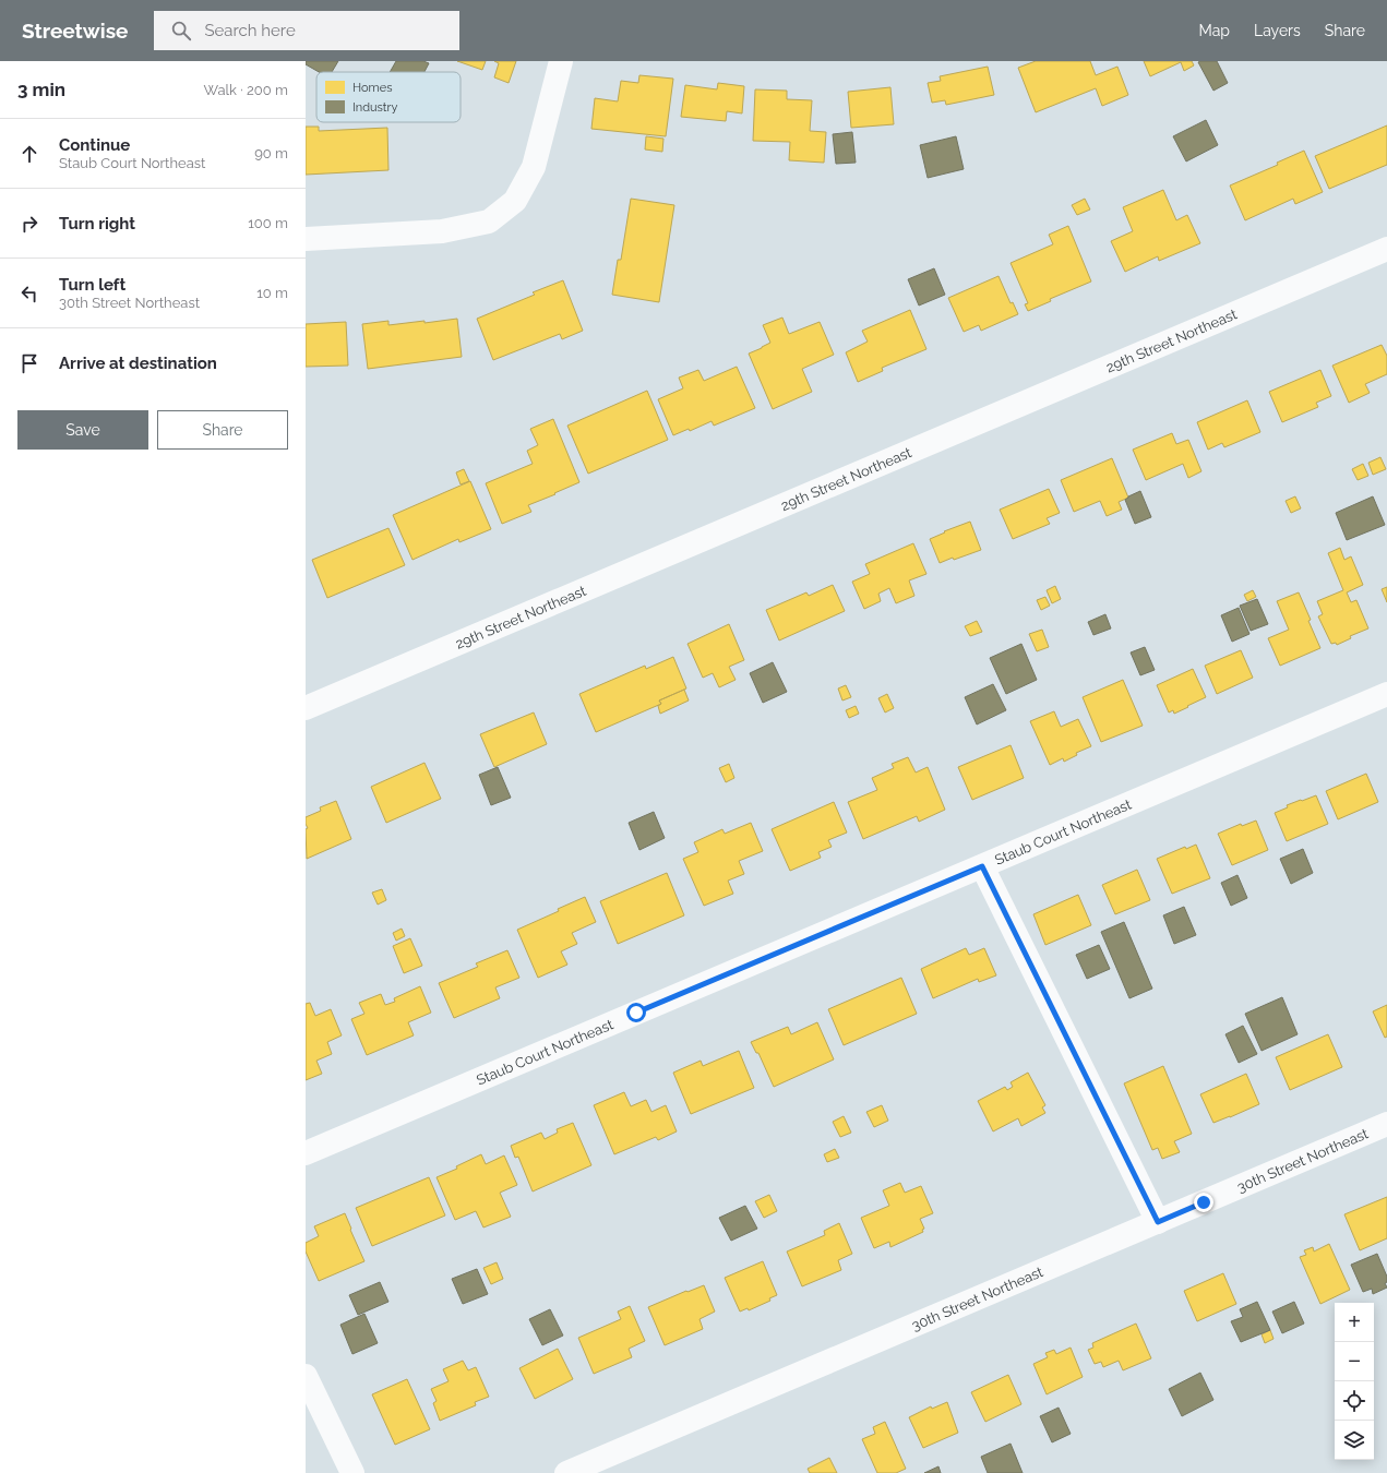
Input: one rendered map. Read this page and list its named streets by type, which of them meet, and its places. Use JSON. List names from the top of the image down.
{
  "streets": {
    "street": ["29th Street Northeast", "Staub Court Northeast", "30th Street Northeast"]
  },
  "legend": ["Homes", "Industry"],
  "page": {
    "header": "Streetwise",
    "search": "Search here",
    "nav": ["Map", "Layers", "Share"],
    "heading": ["3 min", "Walk · 200 m"],
    "list": [
      ["Continue", "Staub Court Northeast", "90 m"],
      ["Turn right", "100 m"],
      ["Turn left", "30th Street Northeast", "10 m"],
      "Arrive at destination"
    ],
    "buttons": ["Save", "Share"],
    "map_buttons": ["+", "−"]
  }
}
